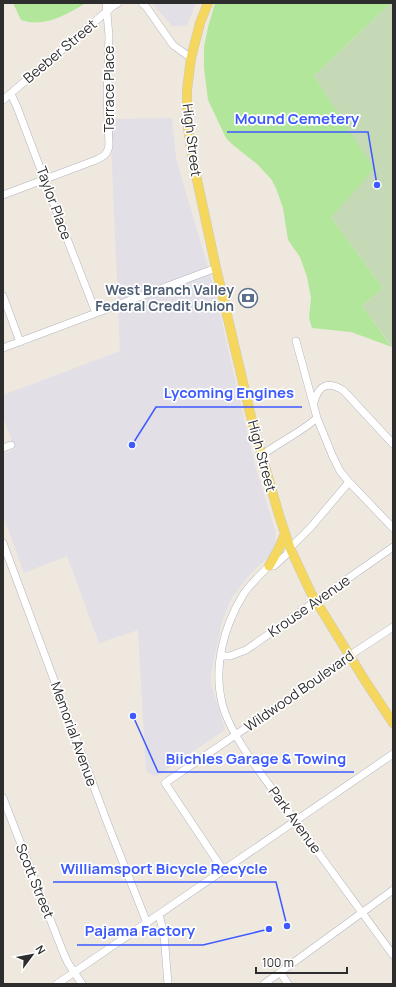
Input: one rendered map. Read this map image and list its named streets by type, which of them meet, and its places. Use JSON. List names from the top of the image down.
{
  "streets": {
    "main road": ["High Street"],
    "street": [
      "Beeber Street",
      "Terrace Place",
      "Taylor Place",
      "Krouse Avenue",
      "Wildwood Boulevard",
      "Memorial Avenue",
      "Park Avenue",
      "Scott Street"
    ]
  },
  "crossings": [
    ["Beeber Street", "Terrace Place"],
    ["Beeber Street", "Taylor Place"],
    ["Terrace Place", "Taylor Place"],
    ["High Street", "Krouse Avenue"],
    ["High Street", "Wildwood Boulevard"],
    ["High Street", "Park Avenue"],
    ["Krouse Avenue", "Park Avenue"],
    ["Wildwood Boulevard", "Park Avenue"]
  ],
  "places": {
    "other": [
      "Mound Cemetery",
      "Lycoming Engines",
      "Biichles Garage & Towing",
      "Williamsport Bicycle Recycle",
      "Pajama Factory"
    ],
    "bank": ["West Branch Valley Federal Credit Union"]
  },
  "scale_bar": "100 m",
  "north": "top right"
}
